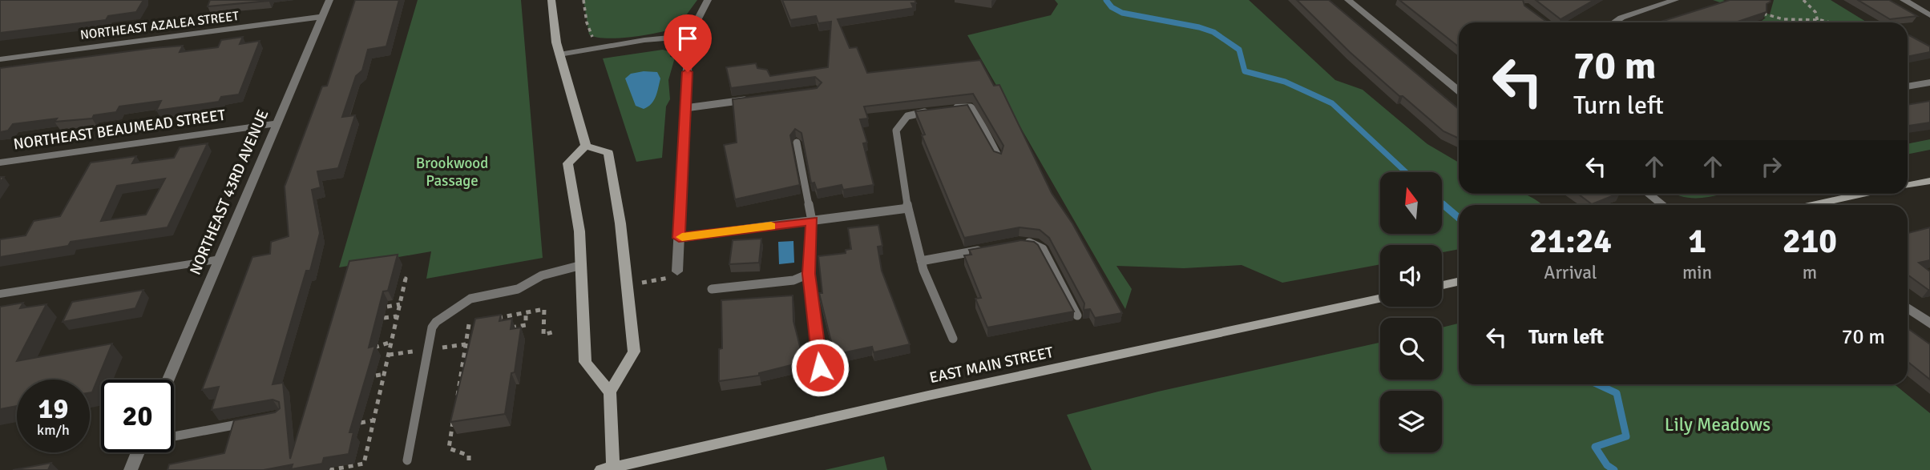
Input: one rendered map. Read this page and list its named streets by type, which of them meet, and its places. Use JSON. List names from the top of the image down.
{
  "streets": {
    "main road": ["EAST MAIN STREET"],
    "street": ["NORTHEAST AZALEA STREET", "NORTHEAST BEAUMEAD STREET", "NORTHEAST 43RD AVENUE"]
  },
  "crossings": [
    ["NORTHEAST AZALEA STREET", "NORTHEAST 43RD AVENUE"],
    ["NORTHEAST BEAUMEAD STREET", "NORTHEAST 43RD AVENUE"]
  ],
  "parks": ["Brookwood Passage", "Lily Meadows"],
  "north": "top",
  "page": {
    "turn": ["70 m", "Turn left"],
    "eta": [
      "21:24",
      "Arrival",
      "1",
      "min",
      "210",
      "m"
    ],
    "list": [
      {
        "name": "Turn left",
        "value": "70 m"
      }
    ],
    "speed": "19 km/h",
    "limit": "20"
  }
}
